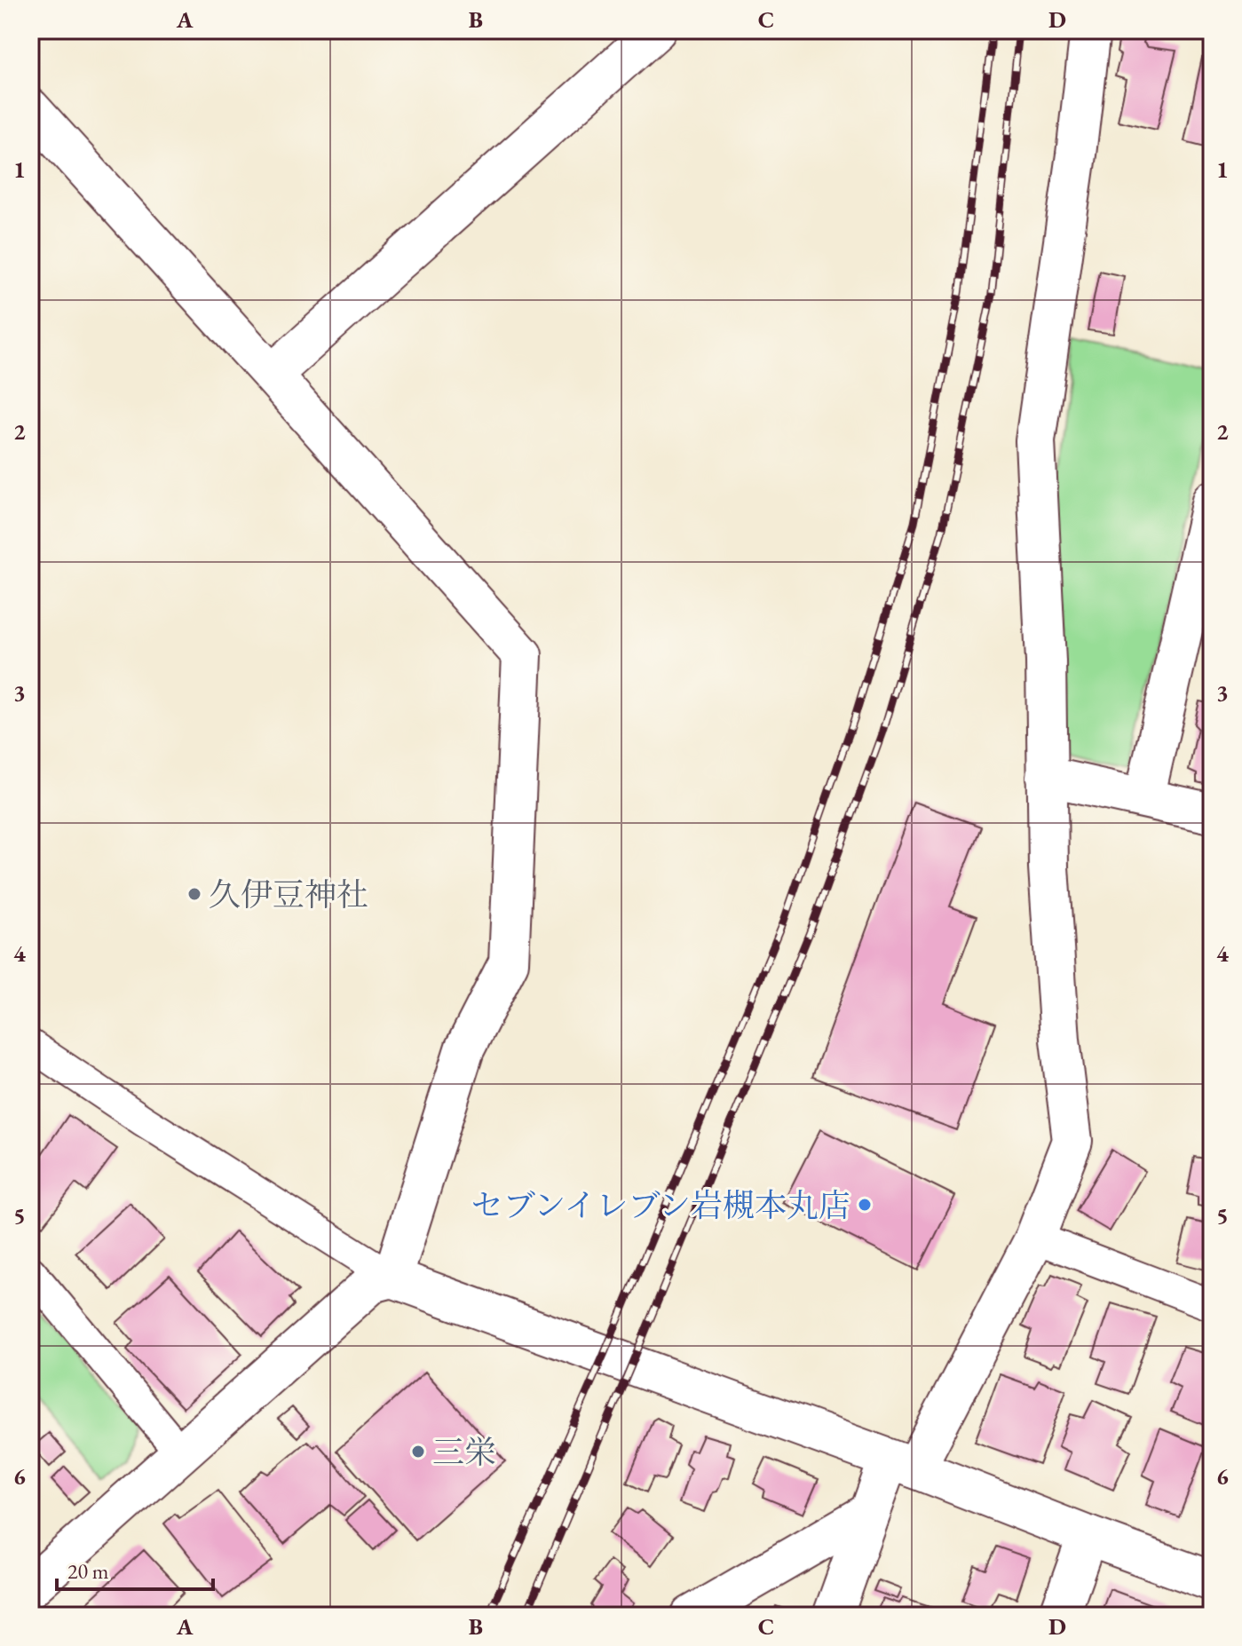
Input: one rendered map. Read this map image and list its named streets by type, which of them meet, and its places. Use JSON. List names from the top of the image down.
{
  "places": ["久伊豆神社", "セブンイレブン岩槻本丸店", "三栄"],
  "scale_bar": "20 m",
  "grid": {
    "columns": [
      "A",
      "B",
      "C",
      "D"
    ],
    "rows": [
      "1",
      "2",
      "3",
      "4",
      "5",
      "6"
    ]
  }
}
